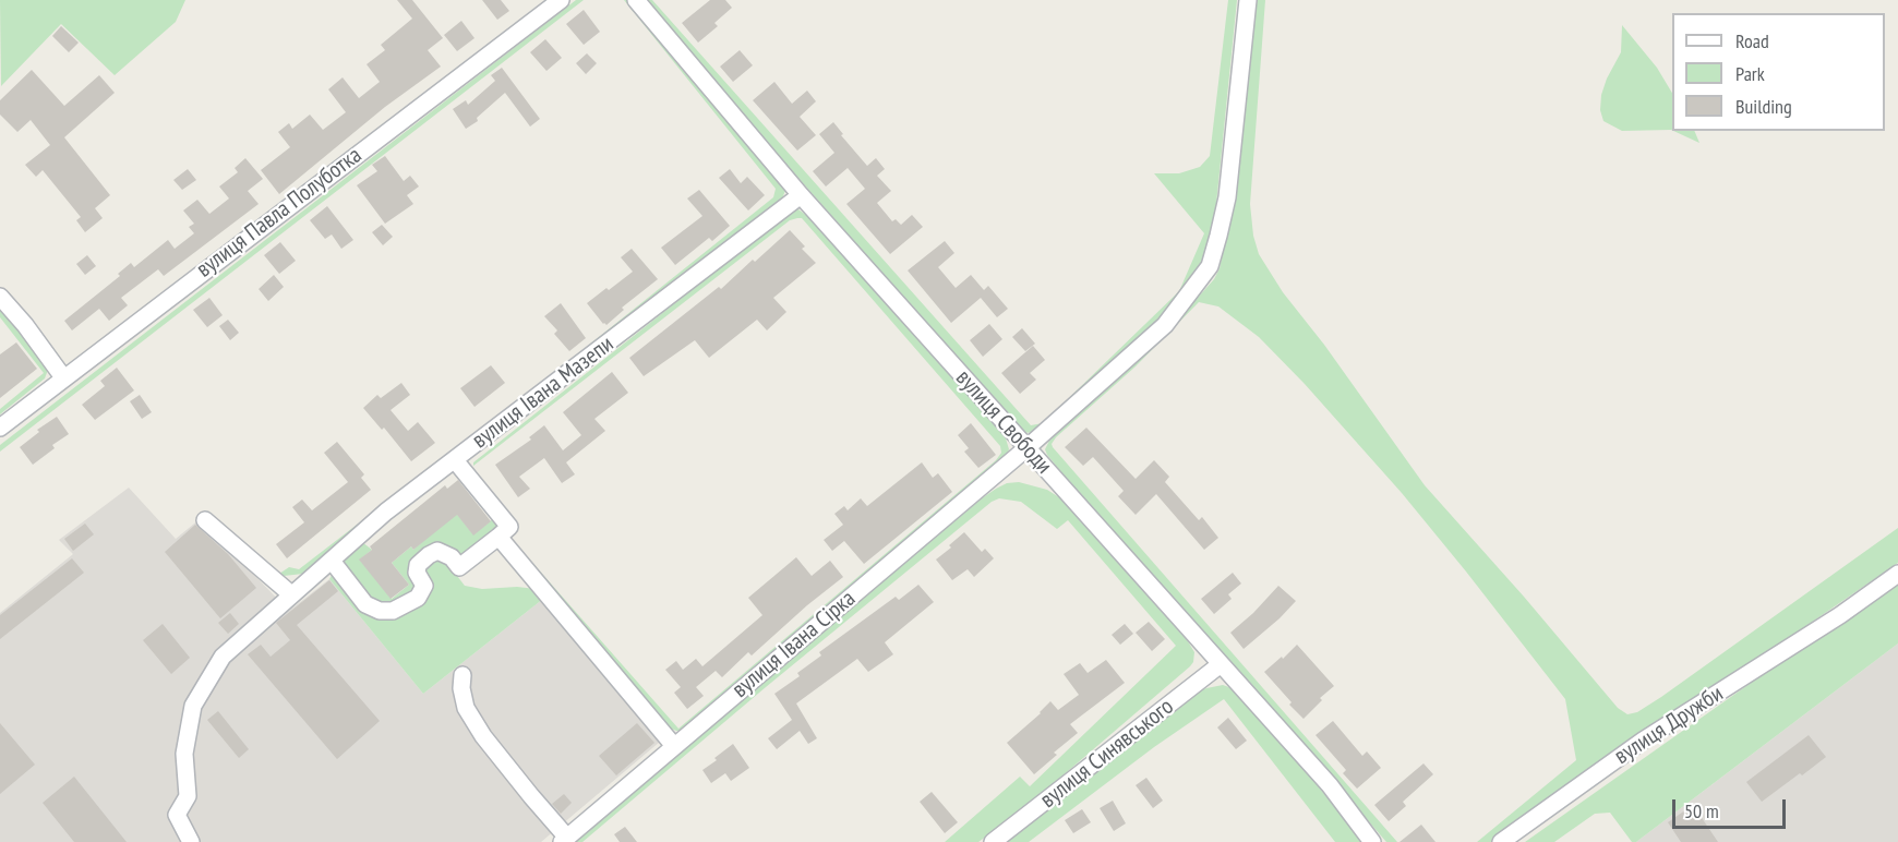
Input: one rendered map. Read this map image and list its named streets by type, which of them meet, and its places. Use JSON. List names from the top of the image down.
{
  "streets": {
    "street": [
      "вулиця Павла Полуботка",
      "вулиця Івана Мазепи",
      "вулиця Свободи",
      "вулиця Івана Сірка",
      "вулиця Дружби",
      "вулиця Синявського"
    ]
  },
  "crossings": [
    ["вулиця Івана Мазепи", "вулиця Свободи"],
    ["вулиця Свободи", "вулиця Івана Сірка"],
    ["вулиця Свободи", "вулиця Синявського"]
  ],
  "legend": ["Road", "Park", "Building"],
  "scale_bar": "50 m"
}
